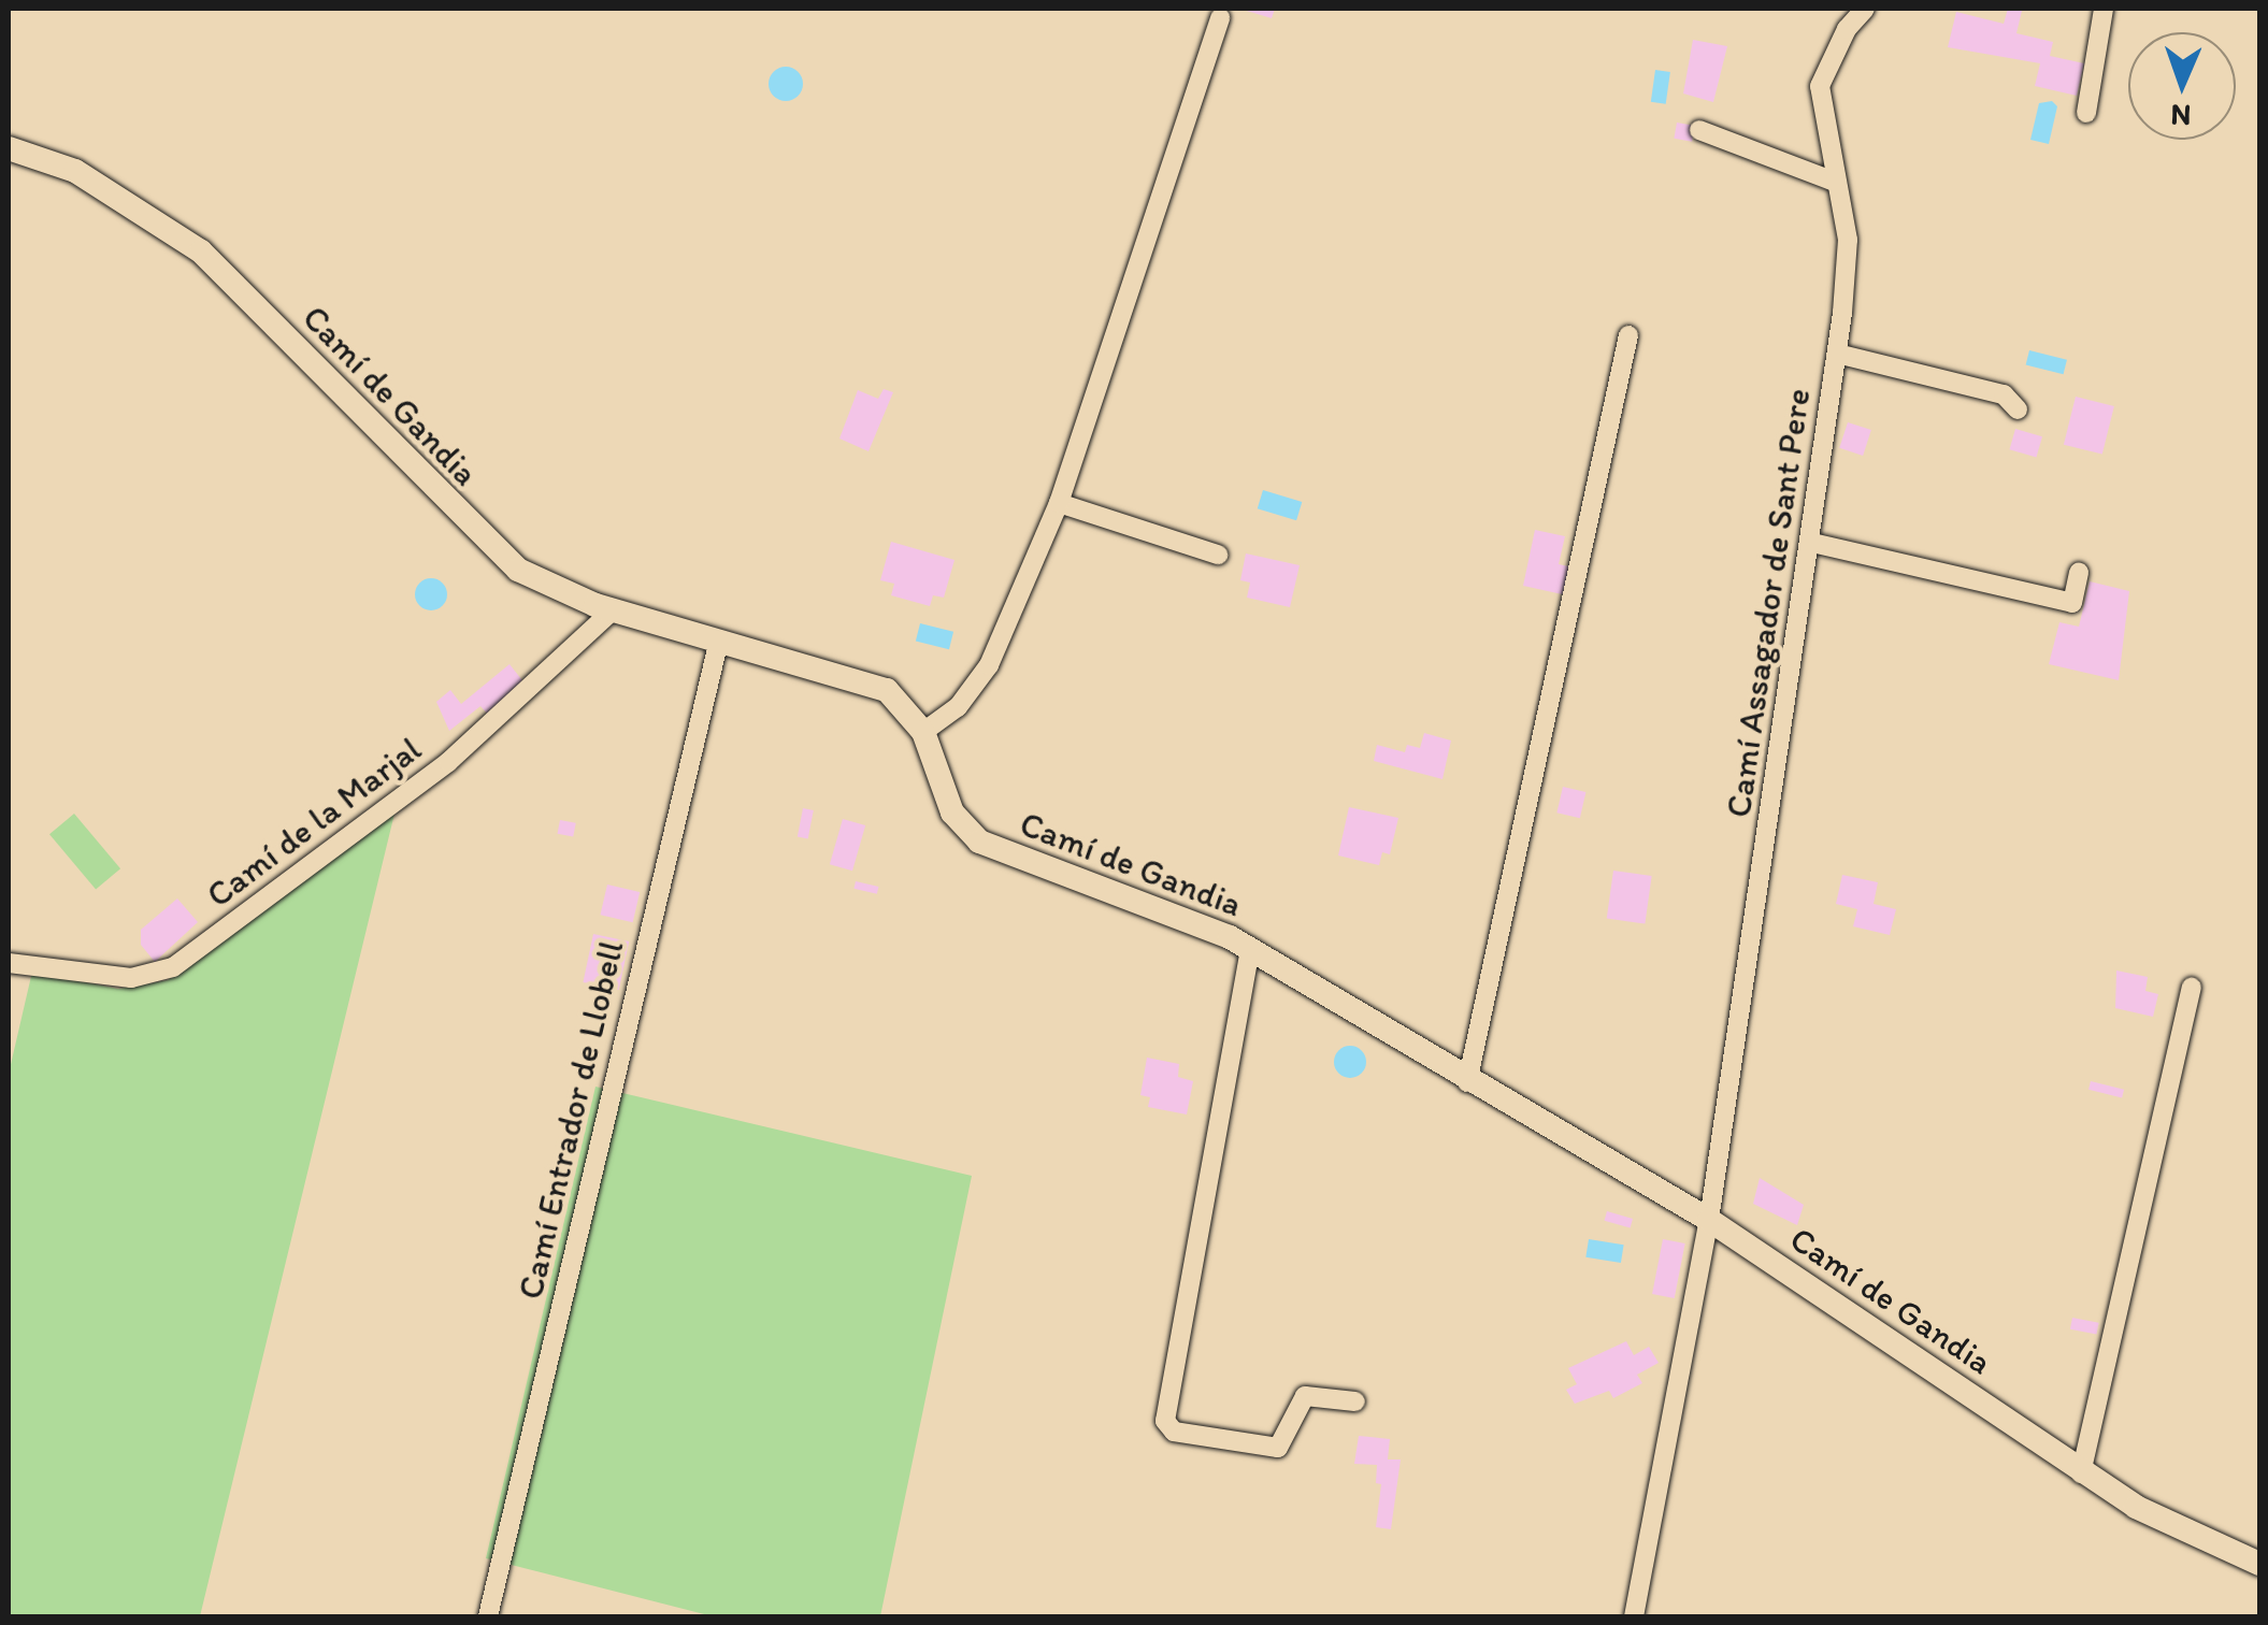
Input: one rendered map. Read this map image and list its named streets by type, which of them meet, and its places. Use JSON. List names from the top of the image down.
{
  "streets": {
    "main road": ["Camí de Gandia"],
    "street": ["Camí Assagador de Sant Pere", "Camí de la Marjal", "Camí Entrador de Llobell"]
  },
  "crossings": [
    ["Camí de Gandia", "Camí Assagador de Sant Pere"],
    ["Camí de Gandia", "Camí de la Marjal"],
    ["Camí de Gandia", "Camí Entrador de Llobell"]
  ],
  "north": "bottom"
}
